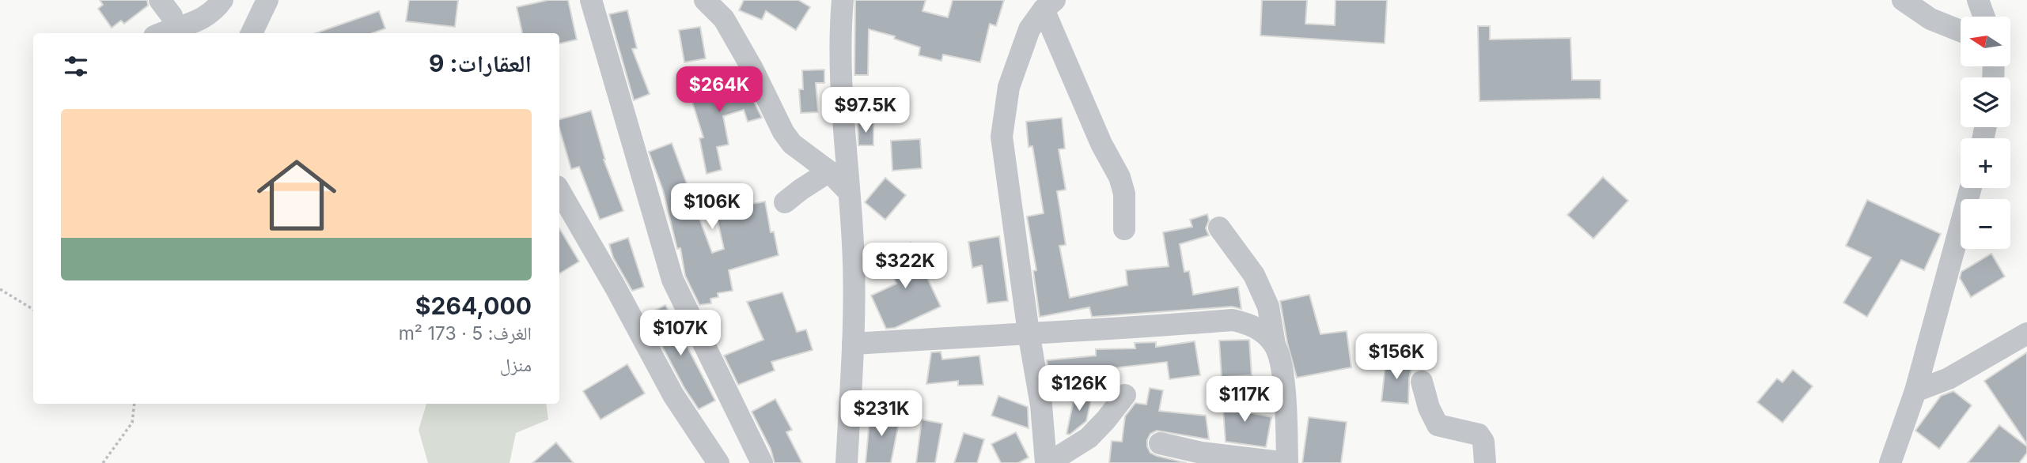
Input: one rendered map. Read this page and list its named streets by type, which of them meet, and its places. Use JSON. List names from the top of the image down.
{
  "north": "left",
  "page": {
    "map_buttons": ["+", "−"],
    "heading": "العقارات: 9",
    "price": [
      "$264K",
      "$97.5K",
      "$106K",
      "$322K",
      "$107K",
      "$156K",
      "$126K",
      "$117K",
      "$231K"
    ],
    "list": [
      {
        "name": "$264,000",
        "note": "الغرف: 5 · 173 m² · منزل"
      }
    ]
  }
}
